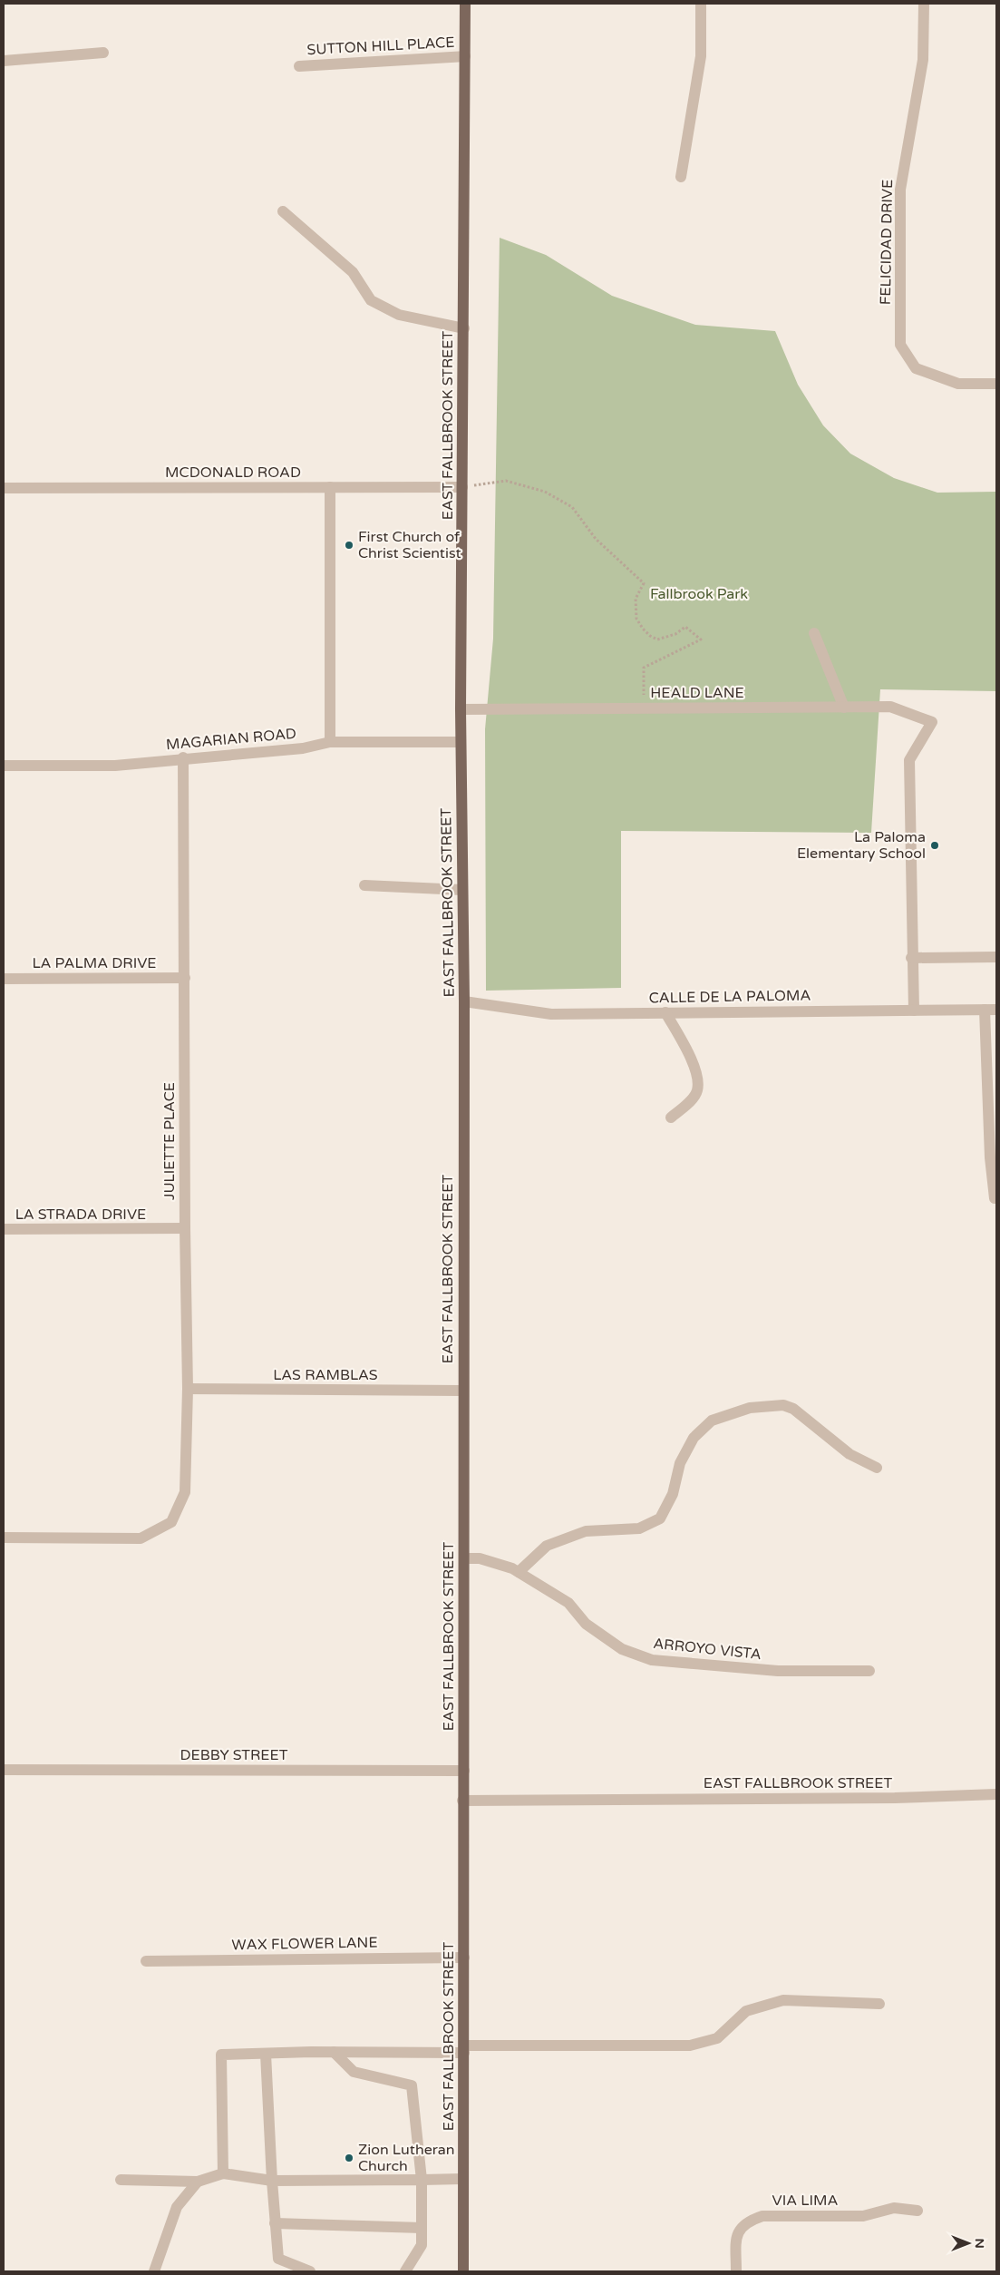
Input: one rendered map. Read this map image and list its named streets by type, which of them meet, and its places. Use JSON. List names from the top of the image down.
{
  "streets": {
    "main road": ["EAST FALLBROOK STREET"],
    "street": [
      "SUTTON HILL PLACE",
      "FELICIDAD DRIVE",
      "MCDONALD ROAD",
      "HEALD LANE",
      "MAGARIAN ROAD",
      "LA PALMA DRIVE",
      "CALLE DE LA PALOMA",
      "JULIETTE PLACE",
      "LA STRADA DRIVE",
      "LAS RAMBLAS",
      "ARROYO VISTA",
      "DEBBY STREET",
      "WAX FLOWER LANE",
      "VIA LIMA"
    ]
  },
  "crossings": [
    ["SUTTON HILL PLACE", "EAST FALLBROOK STREET"],
    ["EAST FALLBROOK STREET", "MCDONALD ROAD"],
    ["EAST FALLBROOK STREET", "HEALD LANE"],
    ["EAST FALLBROOK STREET", "MAGARIAN ROAD"],
    ["EAST FALLBROOK STREET", "CALLE DE LA PALOMA"],
    ["EAST FALLBROOK STREET", "LAS RAMBLAS"],
    ["EAST FALLBROOK STREET", "ARROYO VISTA"],
    ["EAST FALLBROOK STREET", "DEBBY STREET"],
    ["EAST FALLBROOK STREET", "WAX FLOWER LANE"],
    ["MAGARIAN ROAD", "JULIETTE PLACE"],
    ["LA PALMA DRIVE", "JULIETTE PLACE"],
    ["JULIETTE PLACE", "LA STRADA DRIVE"],
    ["JULIETTE PLACE", "LAS RAMBLAS"]
  ],
  "parks": ["Fallbrook Park"],
  "places": ["First Church of Christ Scientist", "La Paloma Elementary School", "Zion Lutheran Church"],
  "north": "right"
}
